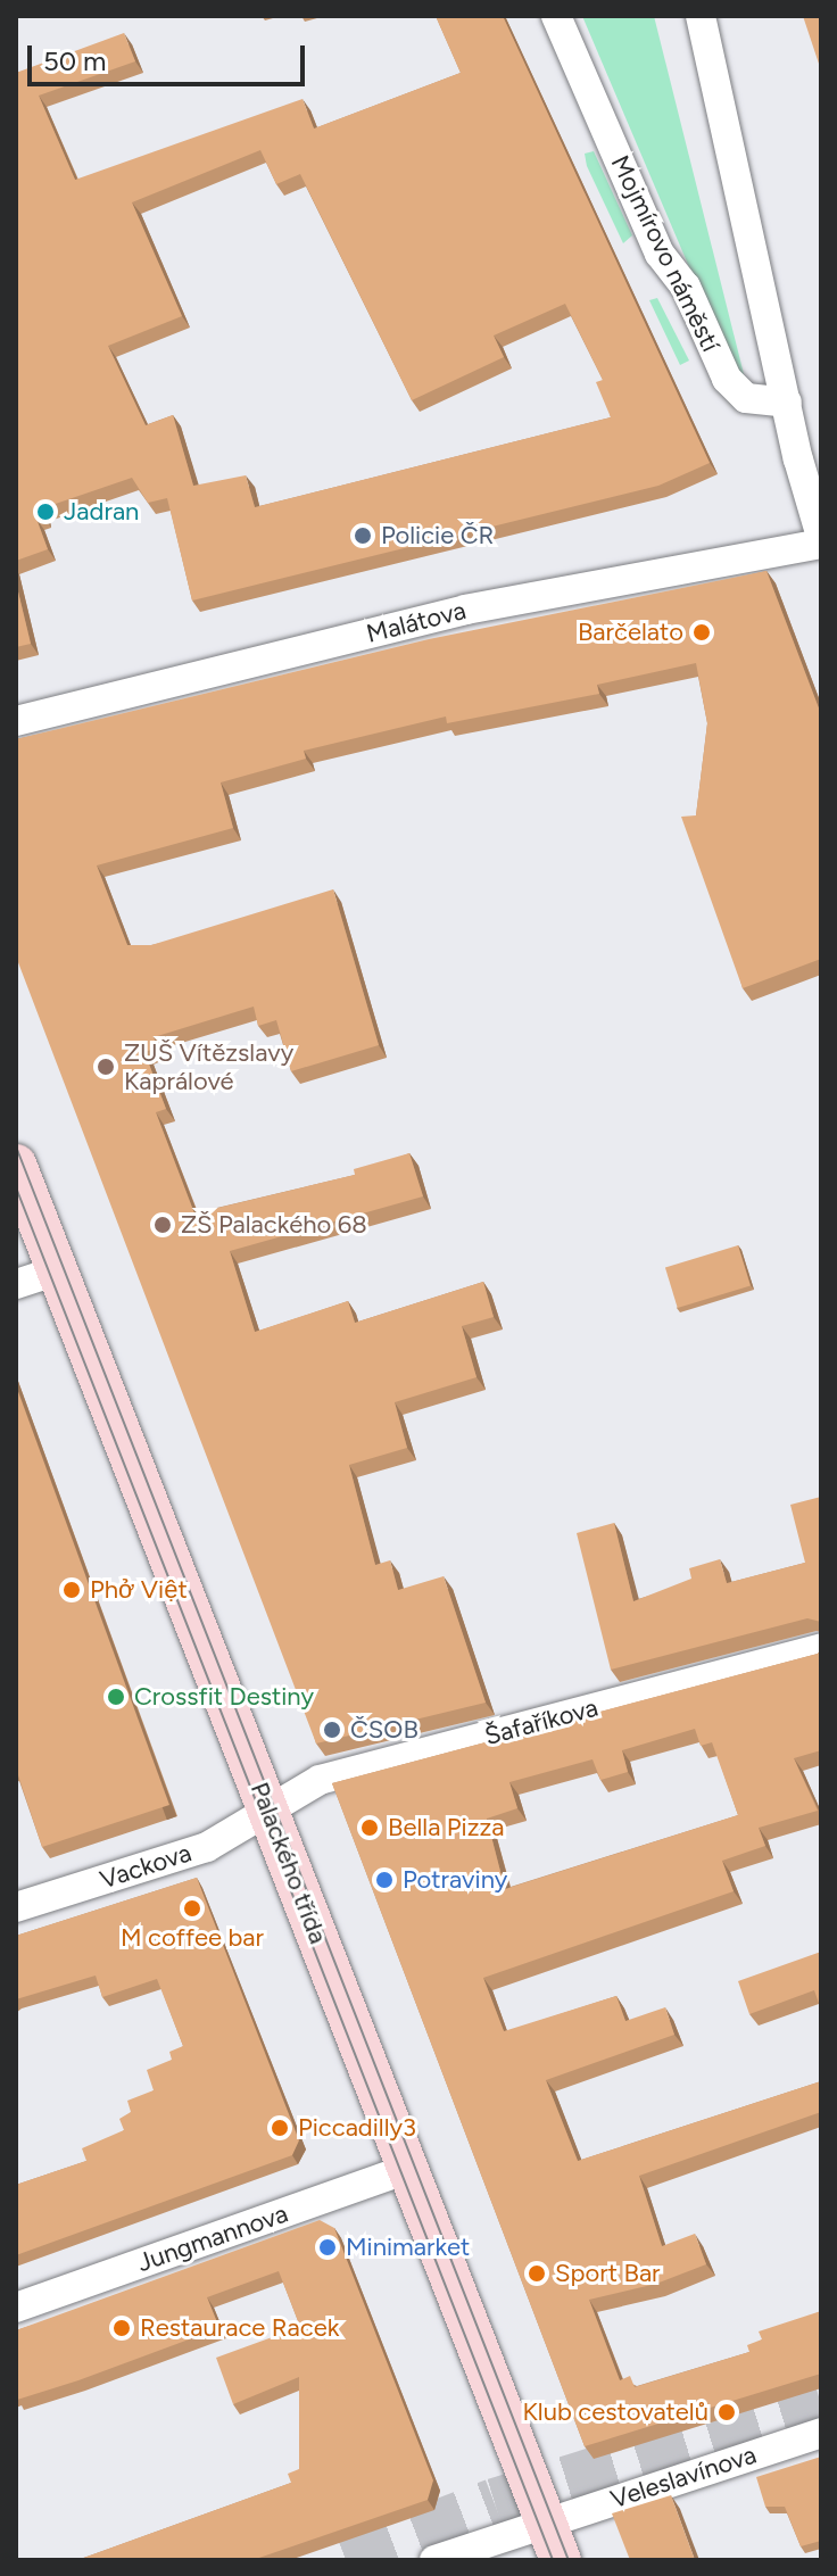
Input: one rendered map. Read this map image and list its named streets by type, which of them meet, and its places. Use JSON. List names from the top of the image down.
{
  "streets": {
    "street": [
      "Mojmírovo náměstí",
      "Malátova",
      "Šafaříkova",
      "Palackého třída",
      "Vackova",
      "Jungmannova",
      "Veleslavínova"
    ]
  },
  "crossings": [
    ["Šafaříkova", "Palackého třída"],
    ["Šafaříkova", "Vackova"],
    ["Palackého třída", "Vackova"],
    ["Palackého třída", "Jungmannova"],
    ["Palackého třída", "Veleslavínova"]
  ],
  "places": [
    "Jadran",
    "Policie ČR",
    "Barčelato",
    "ZUŠ Vítězslavy Kaprálové",
    "ZŠ Palackého 68",
    "Phở Việt",
    "Crossfit Destiny",
    "ČSOB",
    "Bella Pizza",
    "Potraviny",
    "M coffee bar",
    "Piccadilly3",
    "Minimarket",
    "Sport Bar",
    "Restaurace Racek",
    "Klub cestovatelů"
  ],
  "scale_bar": "50 m"
}
